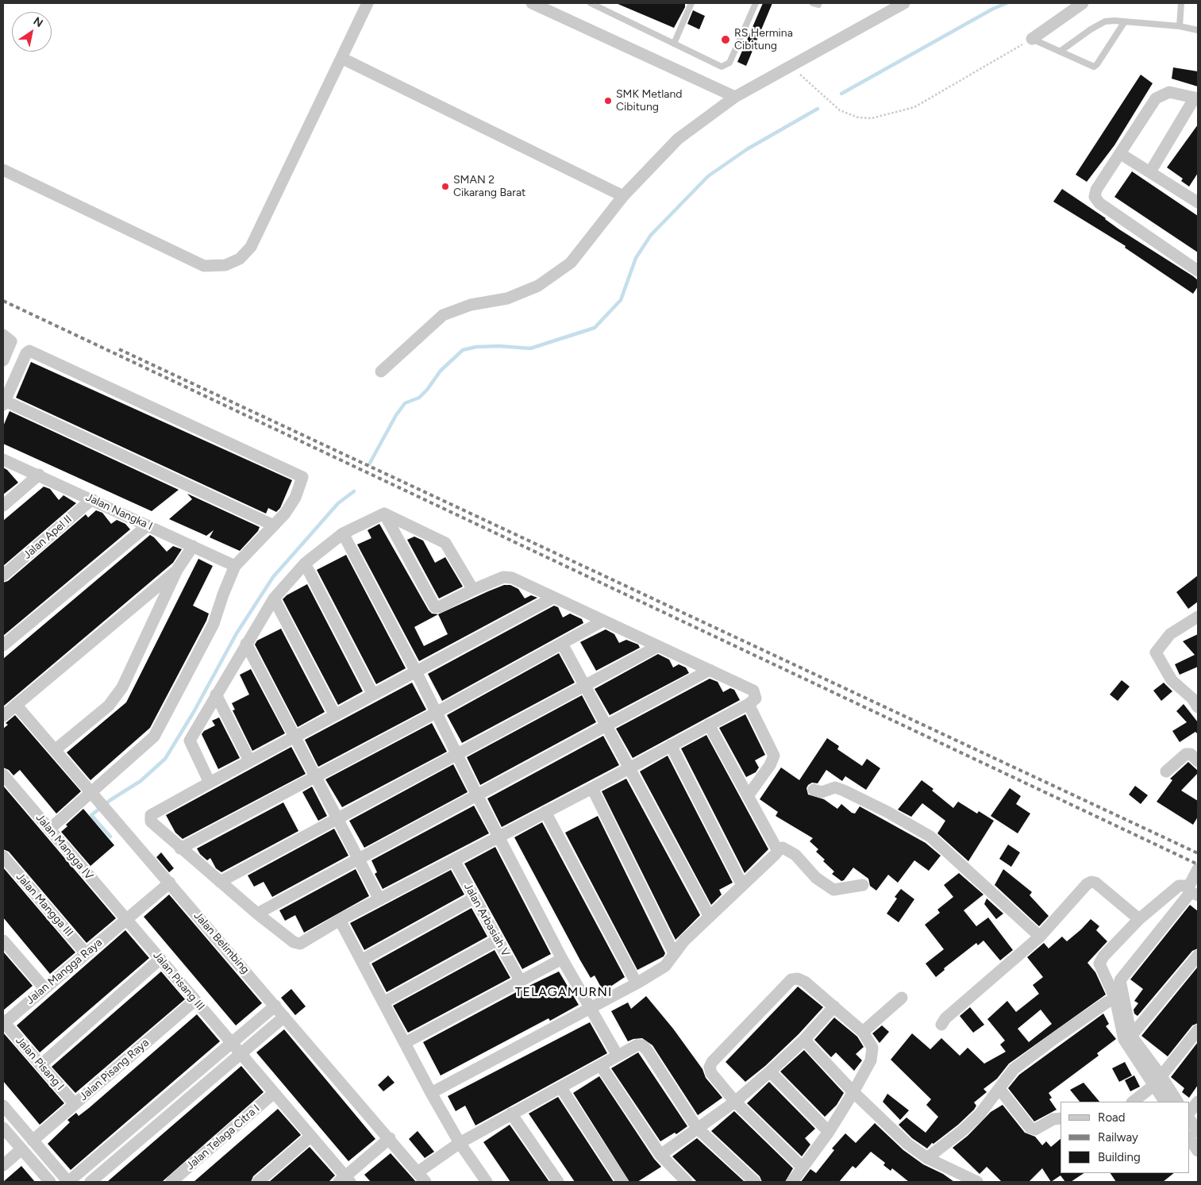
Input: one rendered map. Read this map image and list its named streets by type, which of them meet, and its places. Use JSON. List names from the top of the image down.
{
  "streets": {
    "street": [
      "Jalan Nangka I",
      "Jalan Apel II",
      "Jalan Mangga IV",
      "Jalan Mangga III",
      "Jalan Arbasiah V",
      "Jalan Belimbing",
      "Jalan Mangga Raya",
      "Jalan Pisang III",
      "Jalan Pisang I",
      "Jalan Pisang Raya",
      "Jalan Telaga Citra I"
    ]
  },
  "crossings": [
    ["Jalan Nangka I", "Jalan Apel II"],
    ["Jalan Mangga IV", "Jalan Mangga Raya"],
    ["Jalan Mangga IV", "Jalan Pisang III"],
    ["Jalan Mangga III", "Jalan Mangga Raya"],
    ["Jalan Belimbing", "Jalan Mangga Raya"],
    ["Jalan Mangga Raya", "Jalan Pisang III"],
    ["Jalan Mangga Raya", "Jalan Pisang I"],
    ["Jalan Pisang III", "Jalan Pisang Raya"],
    ["Jalan Pisang III", "Jalan Telaga Citra I"],
    ["Jalan Pisang I", "Jalan Pisang Raya"]
  ],
  "districts": ["TELAGAMURNI"],
  "places": ["RS Hermina Cibitung", "SMK Metland Cibitung", "SMAN 2 Cikarang Barat"],
  "legend": ["Road", "Railway", "Building"],
  "north": "top right"
}
